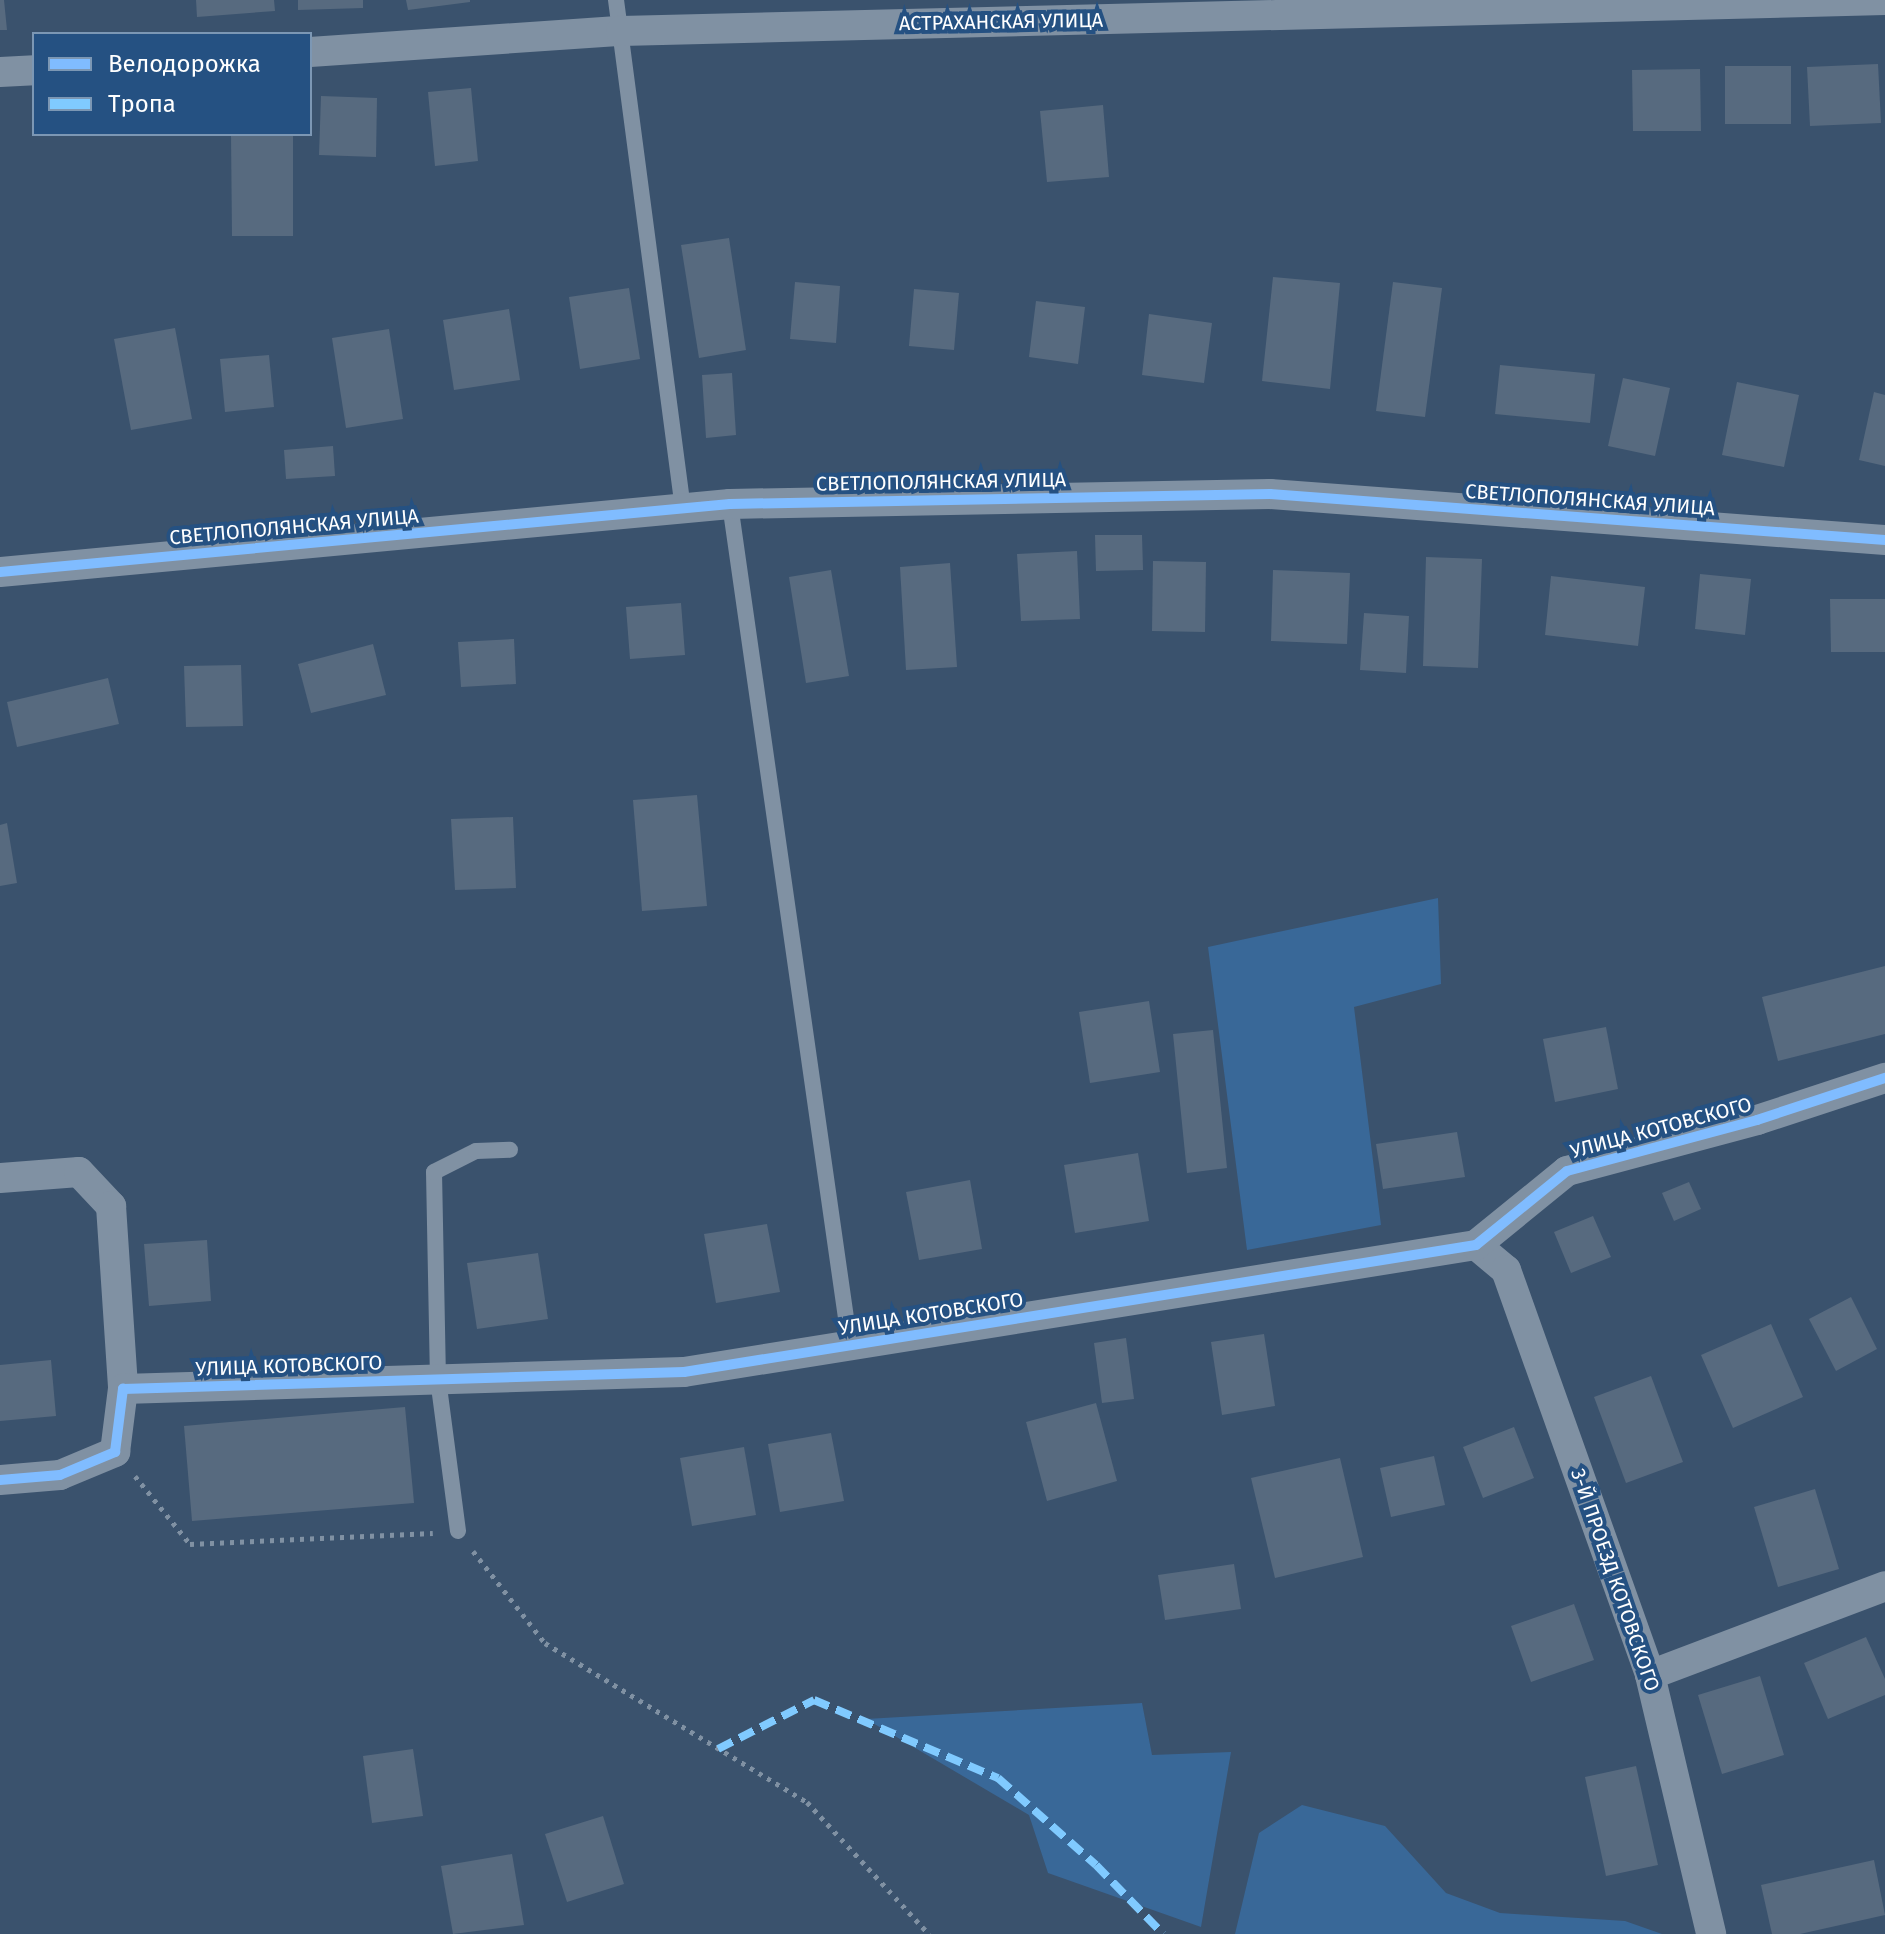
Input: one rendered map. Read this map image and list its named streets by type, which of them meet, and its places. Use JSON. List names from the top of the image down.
{
  "streets": {
    "street": [
      "АСТРАХАНСКАЯ УЛИЦА",
      "СВЕТЛОПОЛЯНСКАЯ УЛИЦА",
      "УЛИЦА КОТОВСКОГО",
      "3-Й ПРОЕЗД КОТОВСКОГО"
    ]
  },
  "crossings": [
    ["УЛИЦА КОТОВСКОГО", "3-Й ПРОЕЗД КОТОВСКОГО"]
  ],
  "legend": ["Велодорожка", "Тропа"]
}
